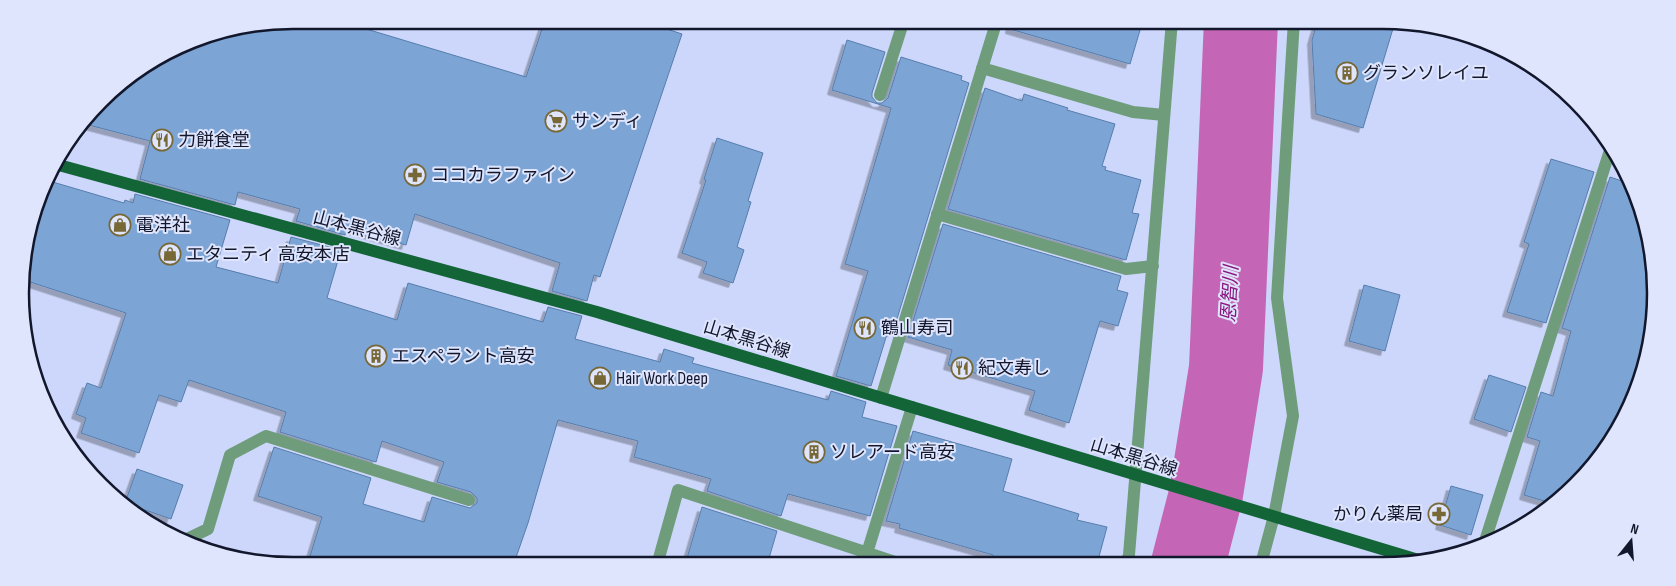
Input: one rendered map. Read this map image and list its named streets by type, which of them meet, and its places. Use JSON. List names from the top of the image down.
{
  "streets": {
    "main road": ["山本黒谷線"]
  },
  "water": ["恩智川"],
  "places": {
    "building": ["グランソレイユ", "エスペラント高安", "ソレアード高安"],
    "supermarket": ["サンディ"],
    "restaurant": ["力餅食堂", "鶴山寿司", "紀文寿し"],
    "pharmacy": ["ココカラファイン", "かりん薬局"],
    "shop": ["電洋社", "エタニティ 高安本店", "Hair Work Deep"]
  },
  "north": "top"
}
